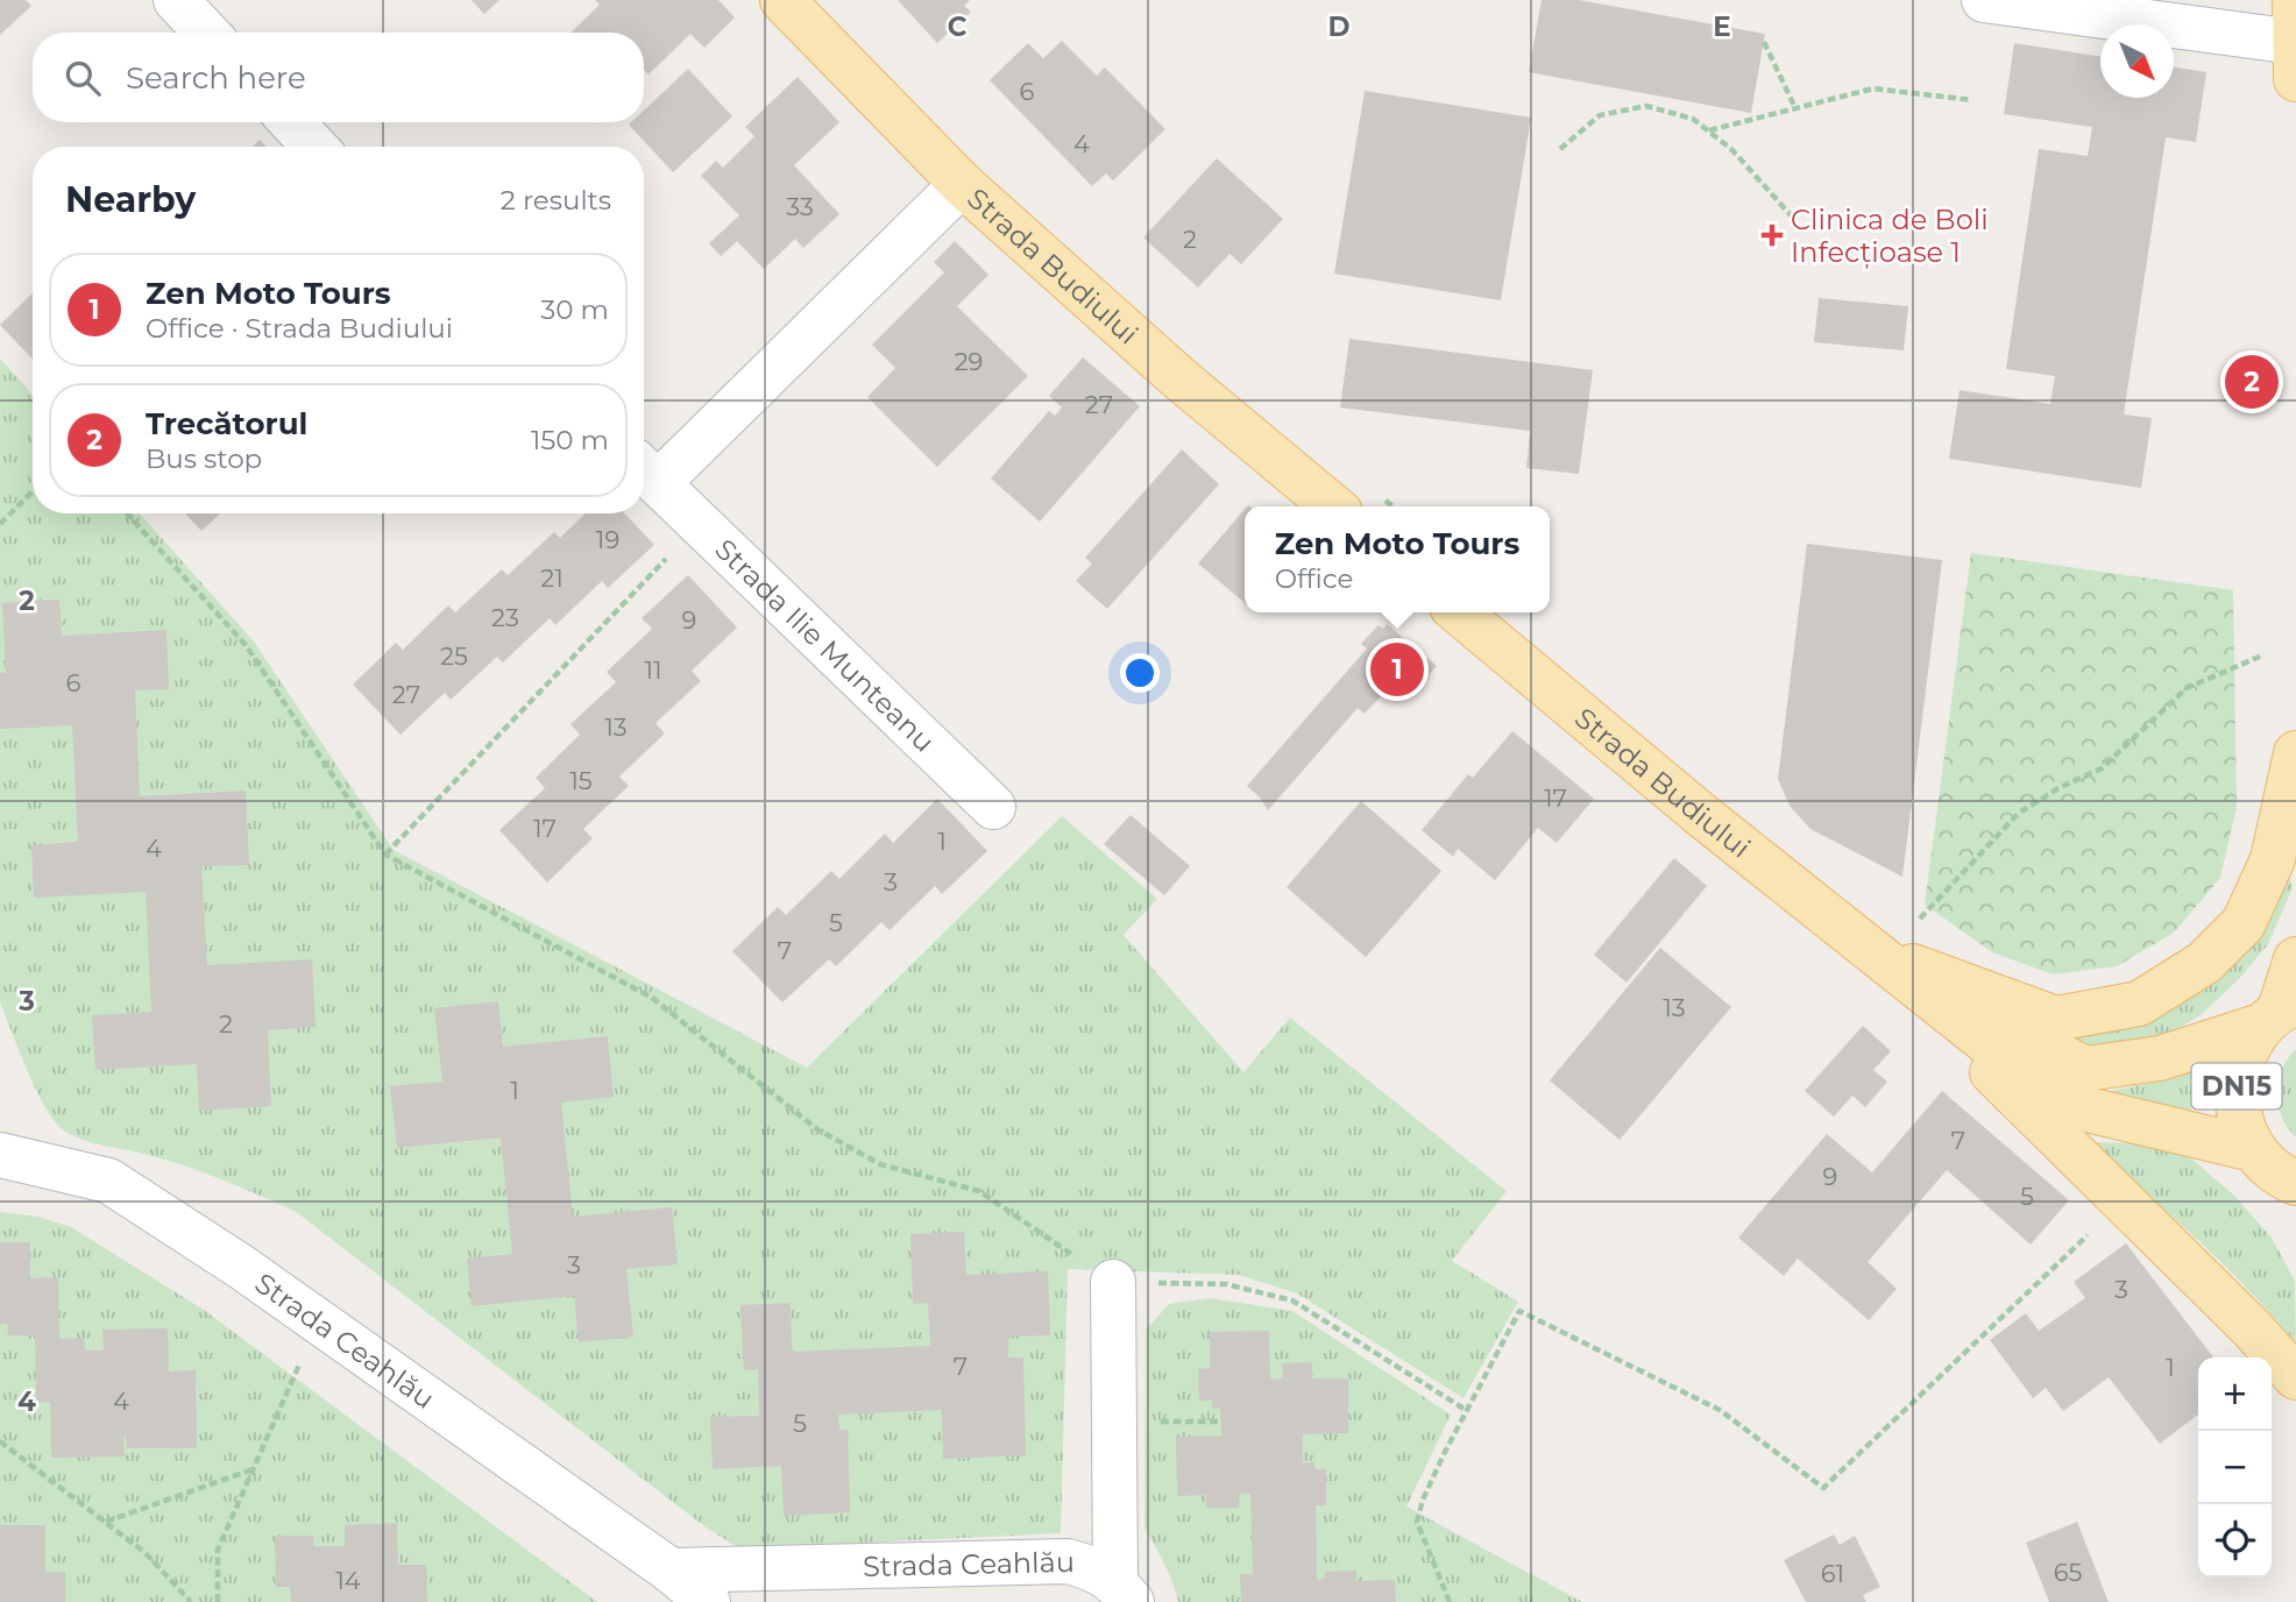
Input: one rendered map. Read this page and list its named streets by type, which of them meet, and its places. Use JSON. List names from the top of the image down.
{
  "streets": {
    "main road": ["Strada Budiului", "DN15"],
    "street": ["Strada Ilie Munteanu", "Strada Ceahlău"]
  },
  "crossings": [
    ["Strada Budiului", "Strada Ilie Munteanu"],
    ["Strada Budiului", "DN15"]
  ],
  "places": {
    "health": ["Clinica de Boli Infecțioase 1"]
  },
  "house_numbers": [
    "6",
    "4",
    "33",
    "2",
    "29",
    "27",
    "19",
    "21",
    "23",
    "9",
    "25",
    "11",
    "6",
    "27",
    "13",
    "15",
    "17",
    "17",
    "1",
    "4",
    "3",
    "5",
    "7",
    "13",
    "2",
    "1",
    "7",
    "9",
    "5",
    "3",
    "3",
    "7",
    "1",
    "4",
    "5",
    "65",
    "61",
    "14"
  ],
  "north": "bottom right",
  "page": {
    "search": "Search here",
    "heading": ["Nearby", "2 results"],
    "list": [
      {
        "mark": "1",
        "name": "Zen Moto Tours",
        "note": "Office · Strada Budiului",
        "value": "30 m"
      },
      {
        "mark": "2",
        "name": "Trecătorul",
        "note": "Bus stop",
        "value": "150 m"
      }
    ],
    "pins": ["2", "1"],
    "popup": ["Zen Moto Tours", "Office"],
    "map_buttons": ["+", "−"]
  },
  "grid": {
    "columns": ["C", "D", "E"],
    "rows": ["2", "3", "4"]
  }
}
